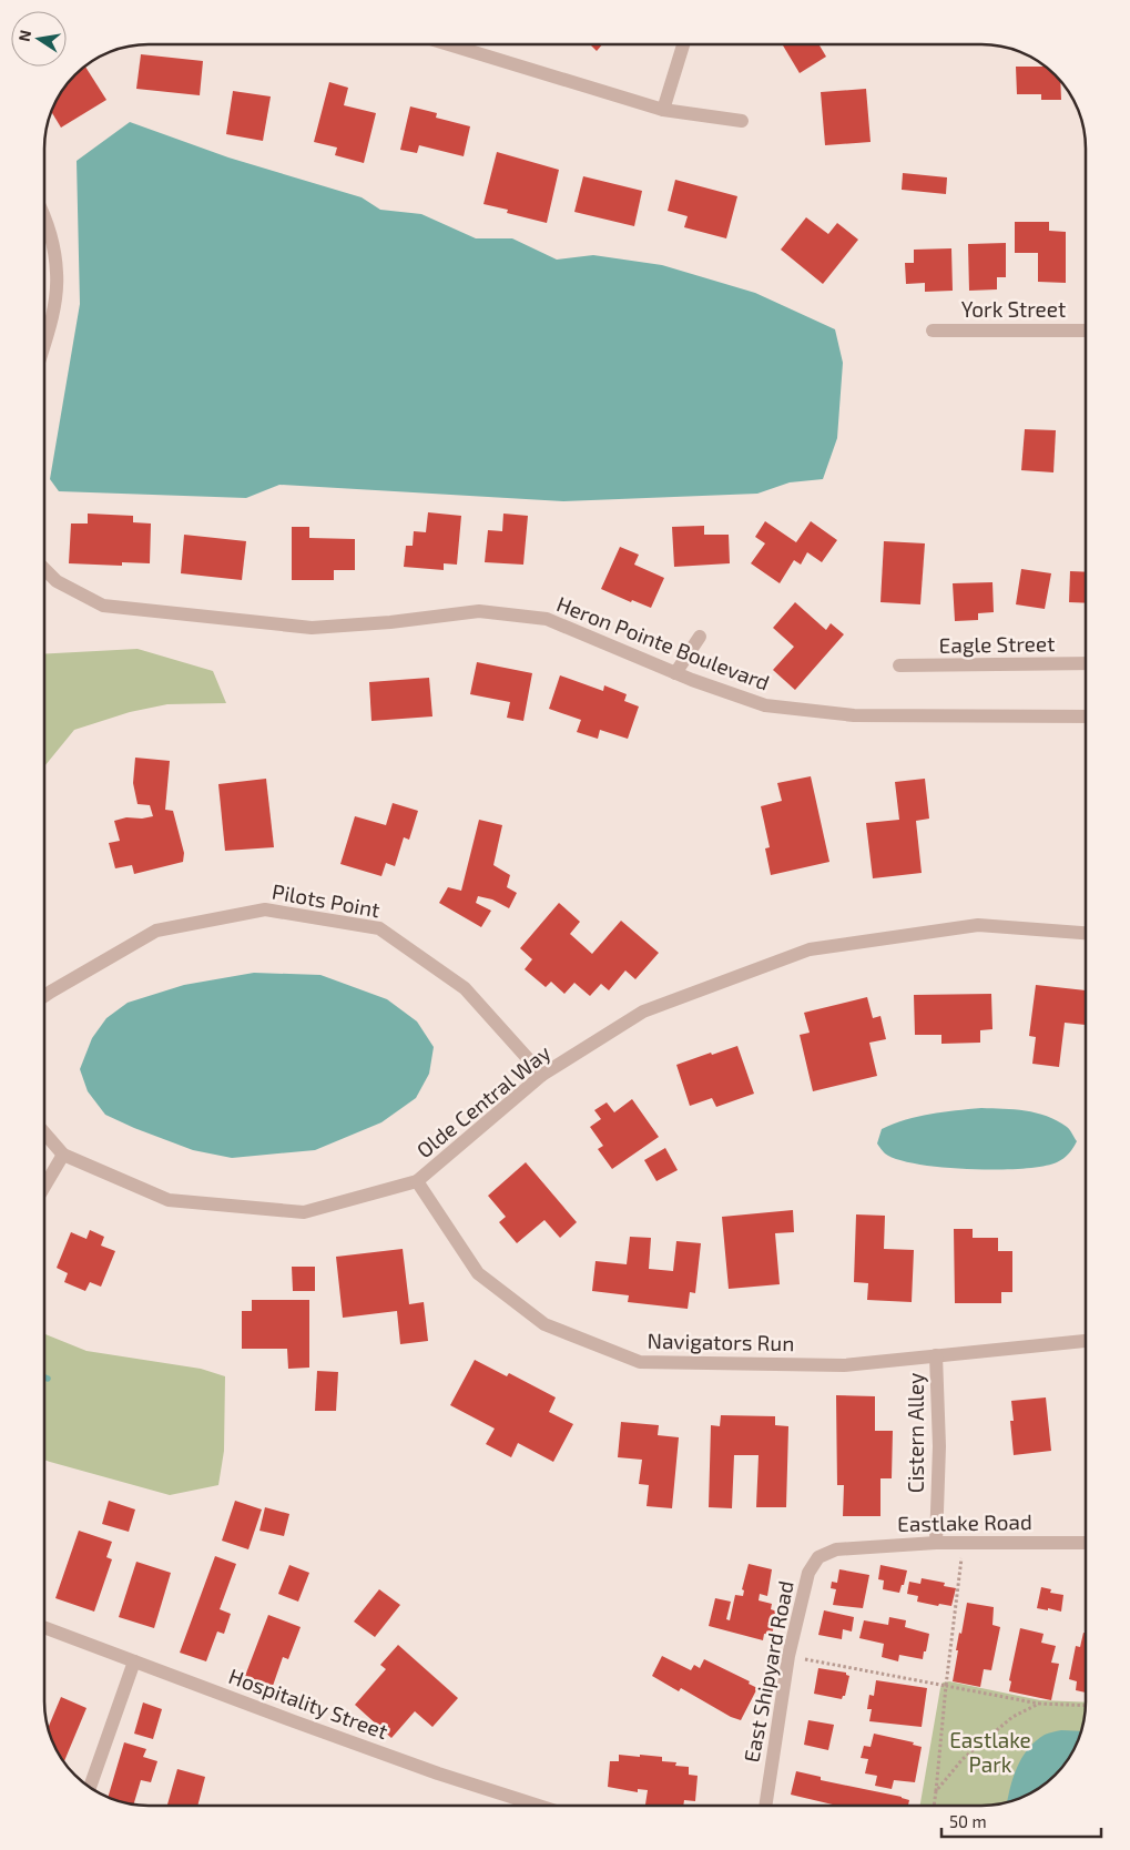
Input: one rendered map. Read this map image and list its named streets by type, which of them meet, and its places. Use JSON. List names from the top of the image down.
{
  "streets": {
    "street": [
      "York Street",
      "Heron Pointe Boulevard",
      "Eagle Street",
      "Pilots Point",
      "Olde Central Way",
      "Navigators Run",
      "Cistern Alley",
      "Eastlake Road",
      "East Shipyard Road",
      "Hospitality Street"
    ]
  },
  "crossings": [
    ["Pilots Point", "Olde Central Way"],
    ["Olde Central Way", "Navigators Run"],
    ["Navigators Run", "Cistern Alley"],
    ["Cistern Alley", "Eastlake Road"],
    ["Eastlake Road", "East Shipyard Road"]
  ],
  "parks": ["Eastlake Park"],
  "scale_bar": "50 m",
  "north": "left"
}
